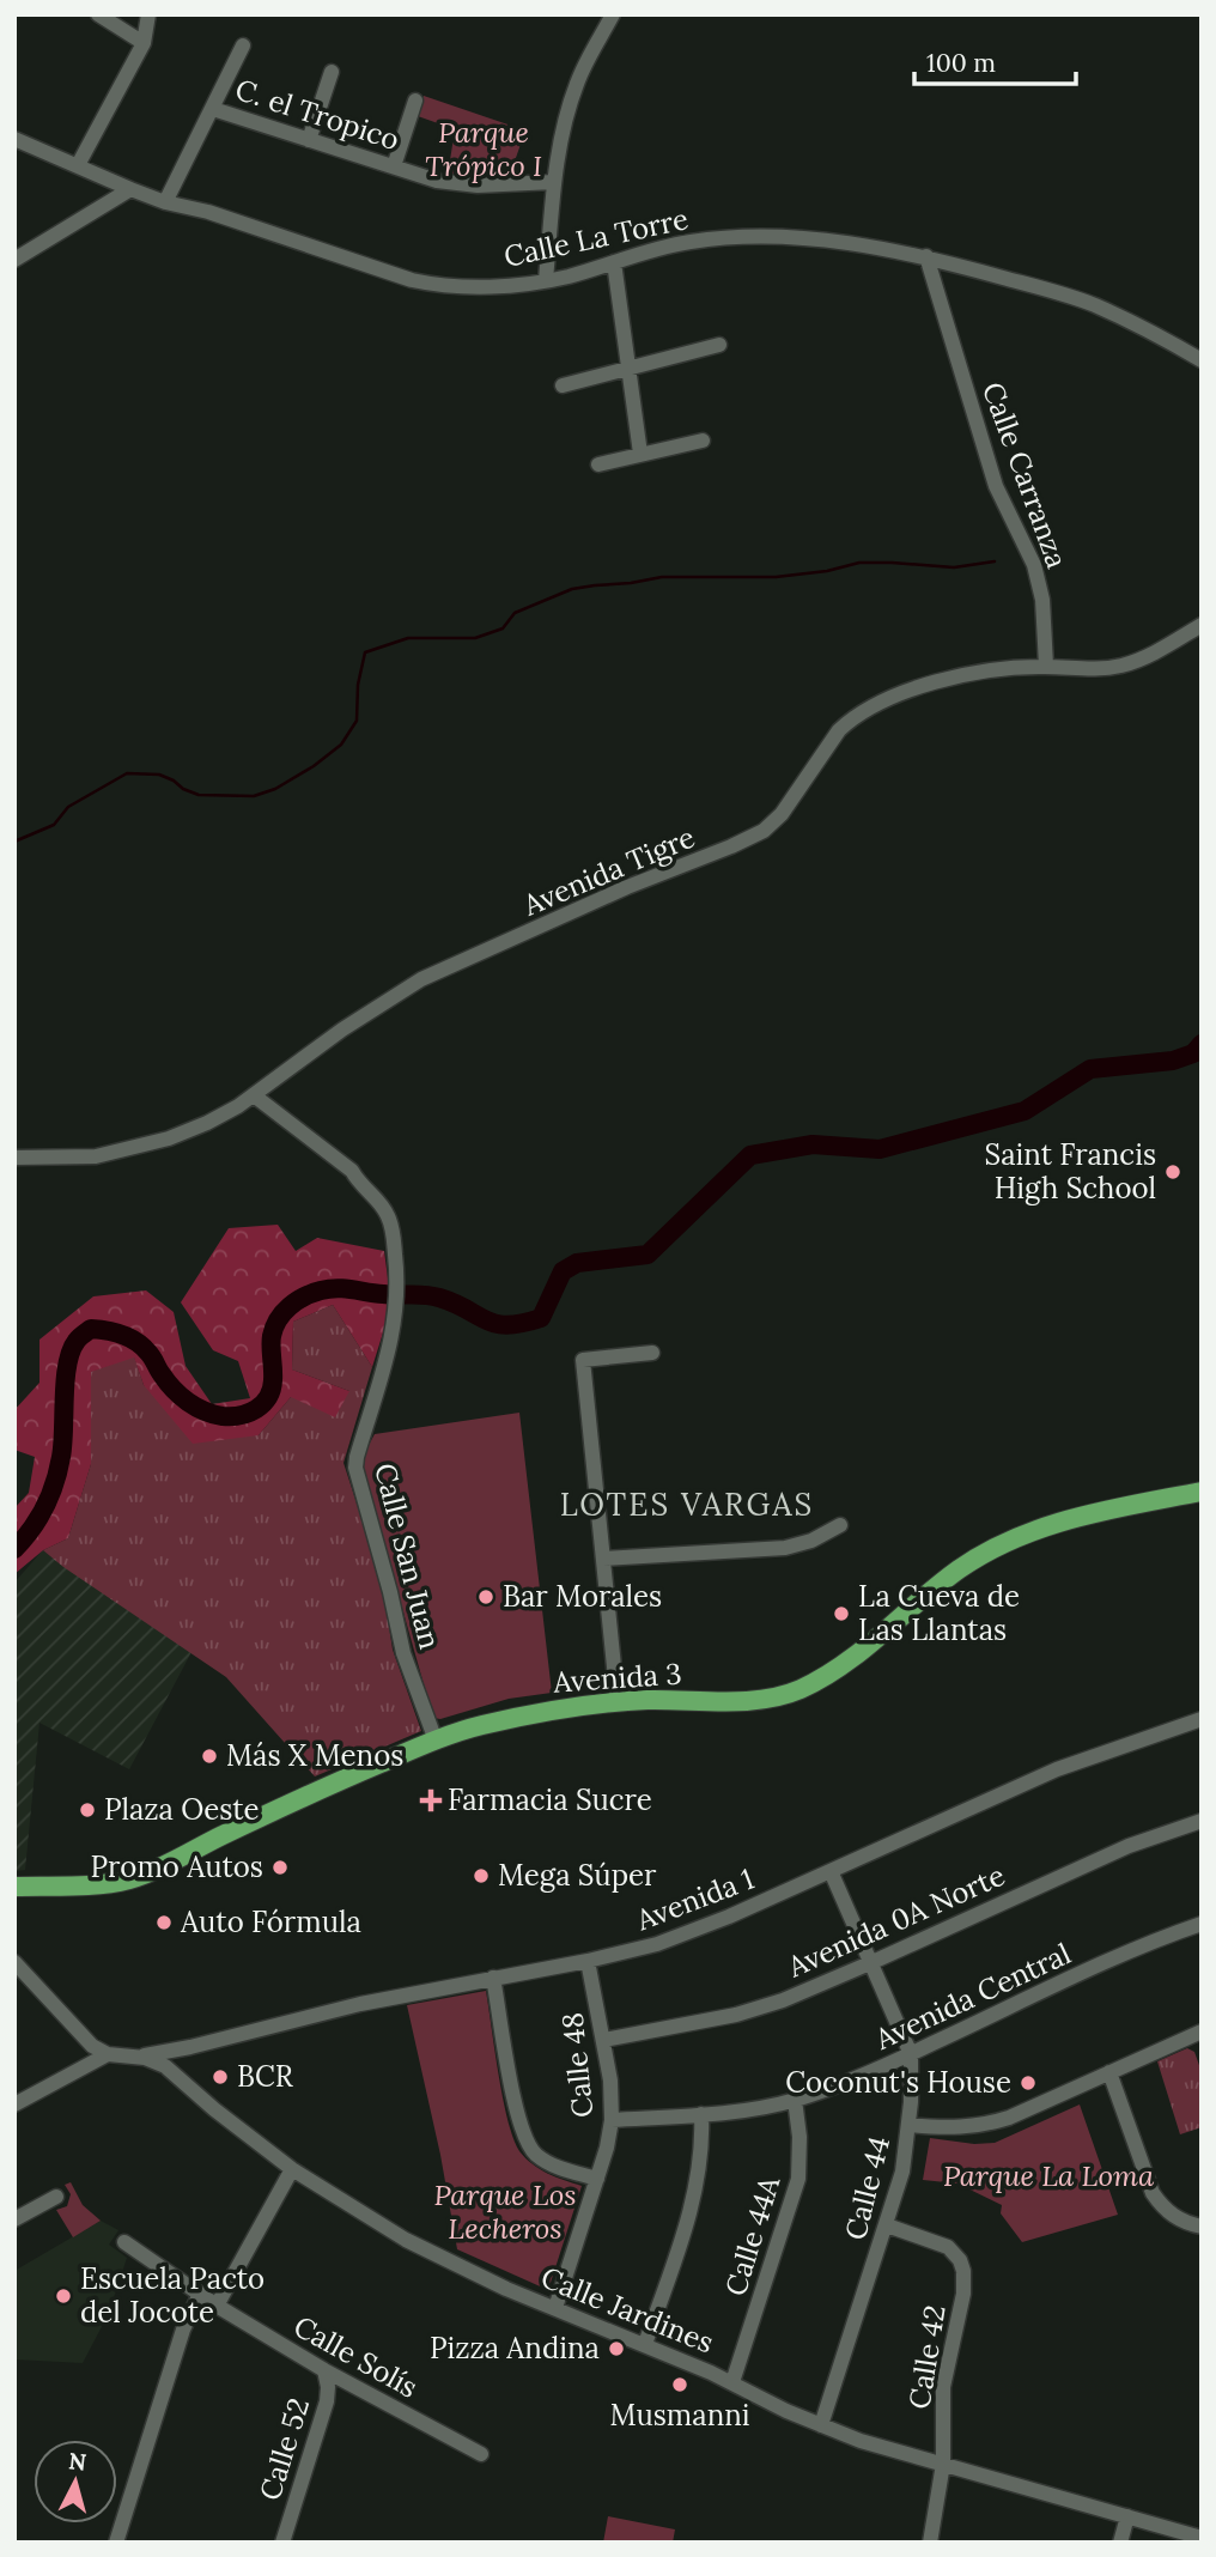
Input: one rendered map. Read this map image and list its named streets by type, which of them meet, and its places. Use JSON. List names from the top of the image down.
{
  "streets": {
    "main road": ["Avenida 3"],
    "street": [
      "C. el Tropico",
      "Calle La Torre",
      "Calle Carranza",
      "Avenida Tigre",
      "Calle San Juan",
      "Avenida 1",
      "Avenida 0A Norte",
      "Avenida Central",
      "Calle 48",
      "Calle 44",
      "Calle 44A",
      "Calle Jardines",
      "Calle Solís",
      "Calle 42",
      "Calle 52"
    ]
  },
  "crossings": [
    ["Calle La Torre", "Calle Carranza"],
    ["Calle Carranza", "Avenida Tigre"],
    ["Avenida Tigre", "Calle San Juan"],
    ["Calle San Juan", "Avenida 3"],
    ["Avenida 1", "Calle 48"],
    ["Avenida 1", "Calle 44"],
    ["Avenida 1", "Calle Jardines"],
    ["Avenida 0A Norte", "Calle 48"],
    ["Avenida 0A Norte", "Calle 44"],
    ["Avenida Central", "Calle 48"],
    ["Avenida Central", "Calle 44"],
    ["Avenida Central", "Calle 44A"],
    ["Calle 48", "Calle Jardines"],
    ["Calle 44", "Calle Jardines"],
    ["Calle 44", "Calle 42"],
    ["Calle 44A", "Calle Jardines"],
    ["Calle Jardines", "Calle 42"],
    ["Calle Solís", "Calle 52"]
  ],
  "districts": ["LOTES VARGAS"],
  "parks": ["Parque Trópico I", "Parque La Loma", "Parque Los Lecheros"],
  "places": {
    "other": [
      "Saint Francis High School",
      "Bar Morales",
      "La Cueva de Las Llantas",
      "Más X Menos",
      "Plaza Oeste",
      "Promo Autos",
      "Mega Súper",
      "Auto Fórmula",
      "BCR",
      "Coconut's House",
      "Escuela Pacto del Jocote",
      "Pizza Andina",
      "Musmanni"
    ],
    "health": ["Farmacia Sucre"]
  },
  "scale_bar": "100 m",
  "north": "top"
}
